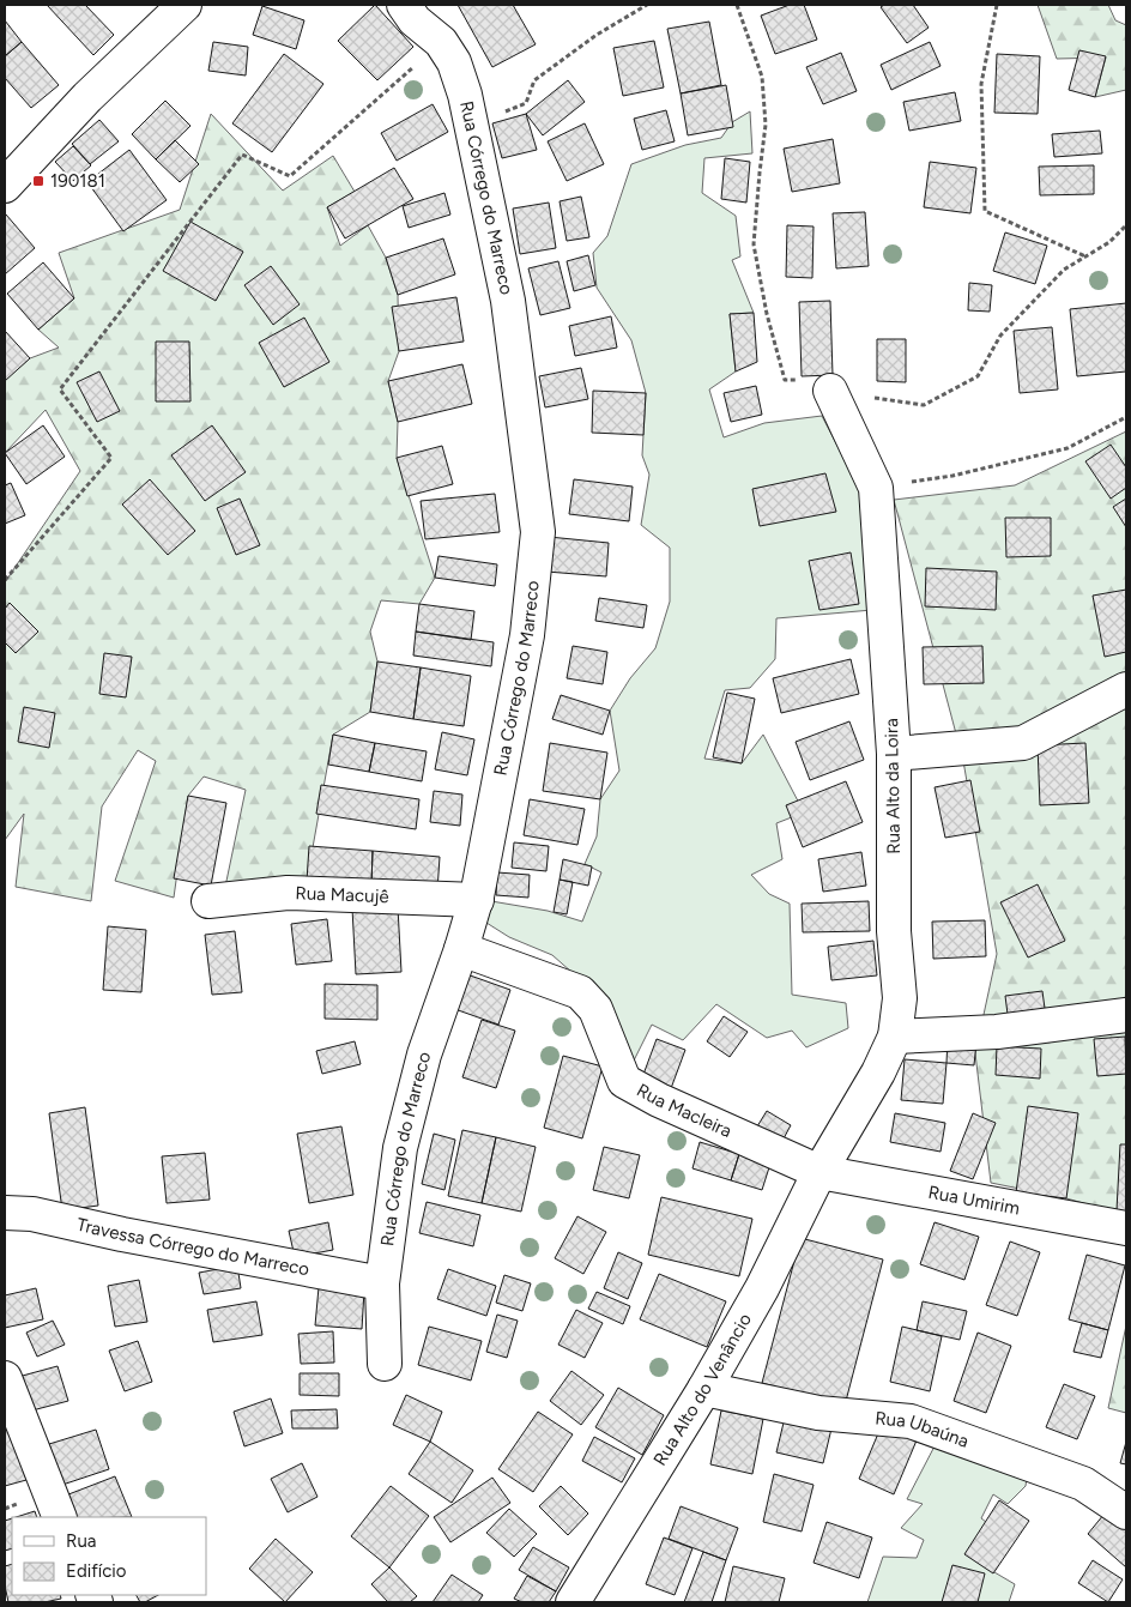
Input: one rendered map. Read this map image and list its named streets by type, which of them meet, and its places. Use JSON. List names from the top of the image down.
{
  "streets": {
    "street": [
      "Rua Córrego do Marreco",
      "Rua Alto da Loira",
      "Rua Macujê",
      "Rua Macleira",
      "Rua Umirim",
      "Travessa Córrego do Marreco",
      "Rua Alto do Venâncio",
      "Rua Ubaúna"
    ]
  },
  "crossings": [
    ["Rua Córrego do Marreco", "Rua Macujê"],
    ["Rua Córrego do Marreco", "Rua Macleira"],
    ["Rua Córrego do Marreco", "Travessa Córrego do Marreco"],
    ["Rua Alto da Loira", "Rua Macleira"],
    ["Rua Alto da Loira", "Rua Umirim"],
    ["Rua Alto da Loira", "Rua Alto do Venâncio"],
    ["Rua Macleira", "Rua Umirim"],
    ["Rua Macleira", "Rua Alto do Venâncio"],
    ["Rua Umirim", "Rua Alto do Venâncio"],
    ["Rua Alto do Venâncio", "Rua Ubaúna"]
  ],
  "places": {
    "transit": ["190181"]
  },
  "legend": ["Rua", "Edifício"]
}
